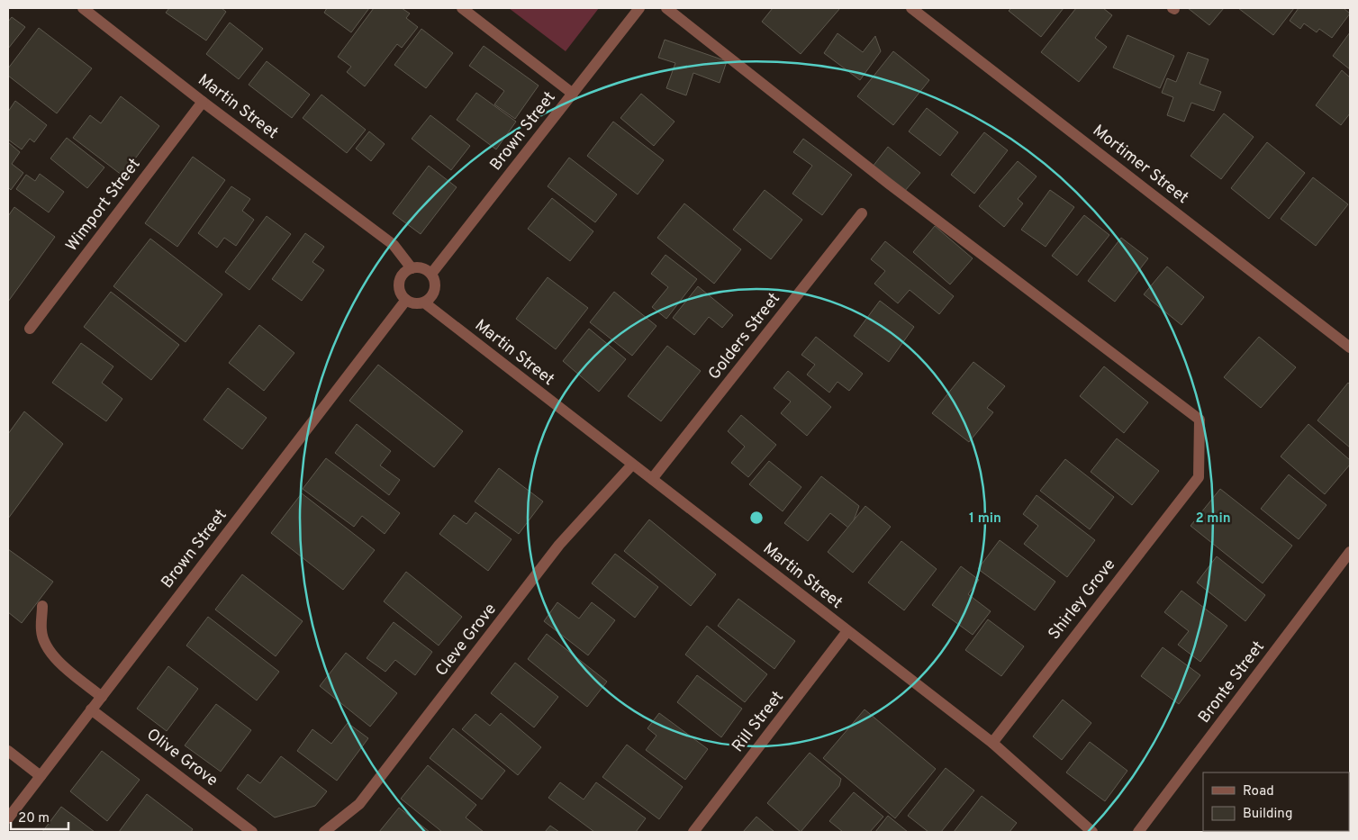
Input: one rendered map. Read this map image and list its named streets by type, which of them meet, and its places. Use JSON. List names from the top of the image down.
{
  "streets": {
    "street": [
      "Martin Street",
      "Brown Street",
      "Mortimer Street",
      "Wimport Street",
      "Golders Street",
      "Shirley Grove",
      "Cleve Grove",
      "Bronte Street",
      "Rill Street",
      "Olive Grove"
    ]
  },
  "crossings": [
    ["Martin Street", "Brown Street"],
    ["Martin Street", "Wimport Street"],
    ["Martin Street", "Golders Street"],
    ["Martin Street", "Shirley Grove"],
    ["Martin Street", "Cleve Grove"],
    ["Martin Street", "Rill Street"],
    ["Brown Street", "Olive Grove"]
  ],
  "legend": ["Road", "Building"],
  "scale_bar": "20 m",
  "rings": ["1 min", "2 min"]
}
